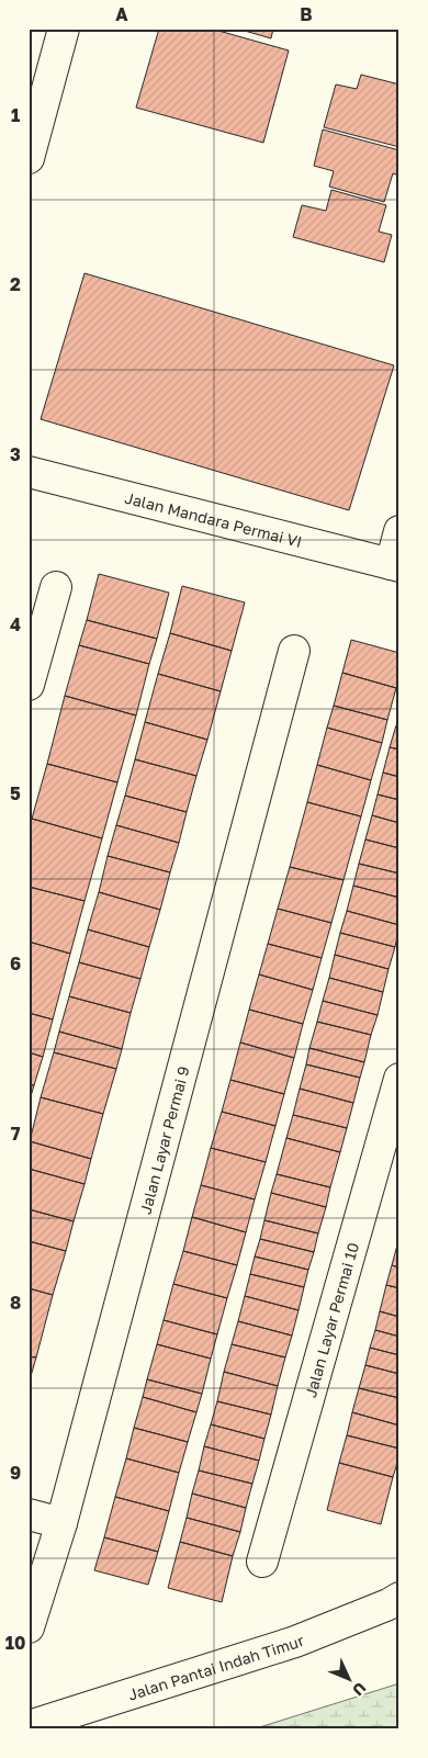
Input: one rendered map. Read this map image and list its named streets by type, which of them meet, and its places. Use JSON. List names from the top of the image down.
{
  "streets": {
    "street": [
      "Jalan Mandara Permai VI",
      "Jalan Layar Permai 9",
      "Jalan Layar Permai 10",
      "Jalan Pantai Indah Timur"
    ]
  },
  "north": "bottom right",
  "grid": {
    "columns": ["A", "B"],
    "rows": [
      "1",
      "2",
      "3",
      "4",
      "5",
      "6",
      "7",
      "8",
      "9",
      "10"
    ]
  }
}
